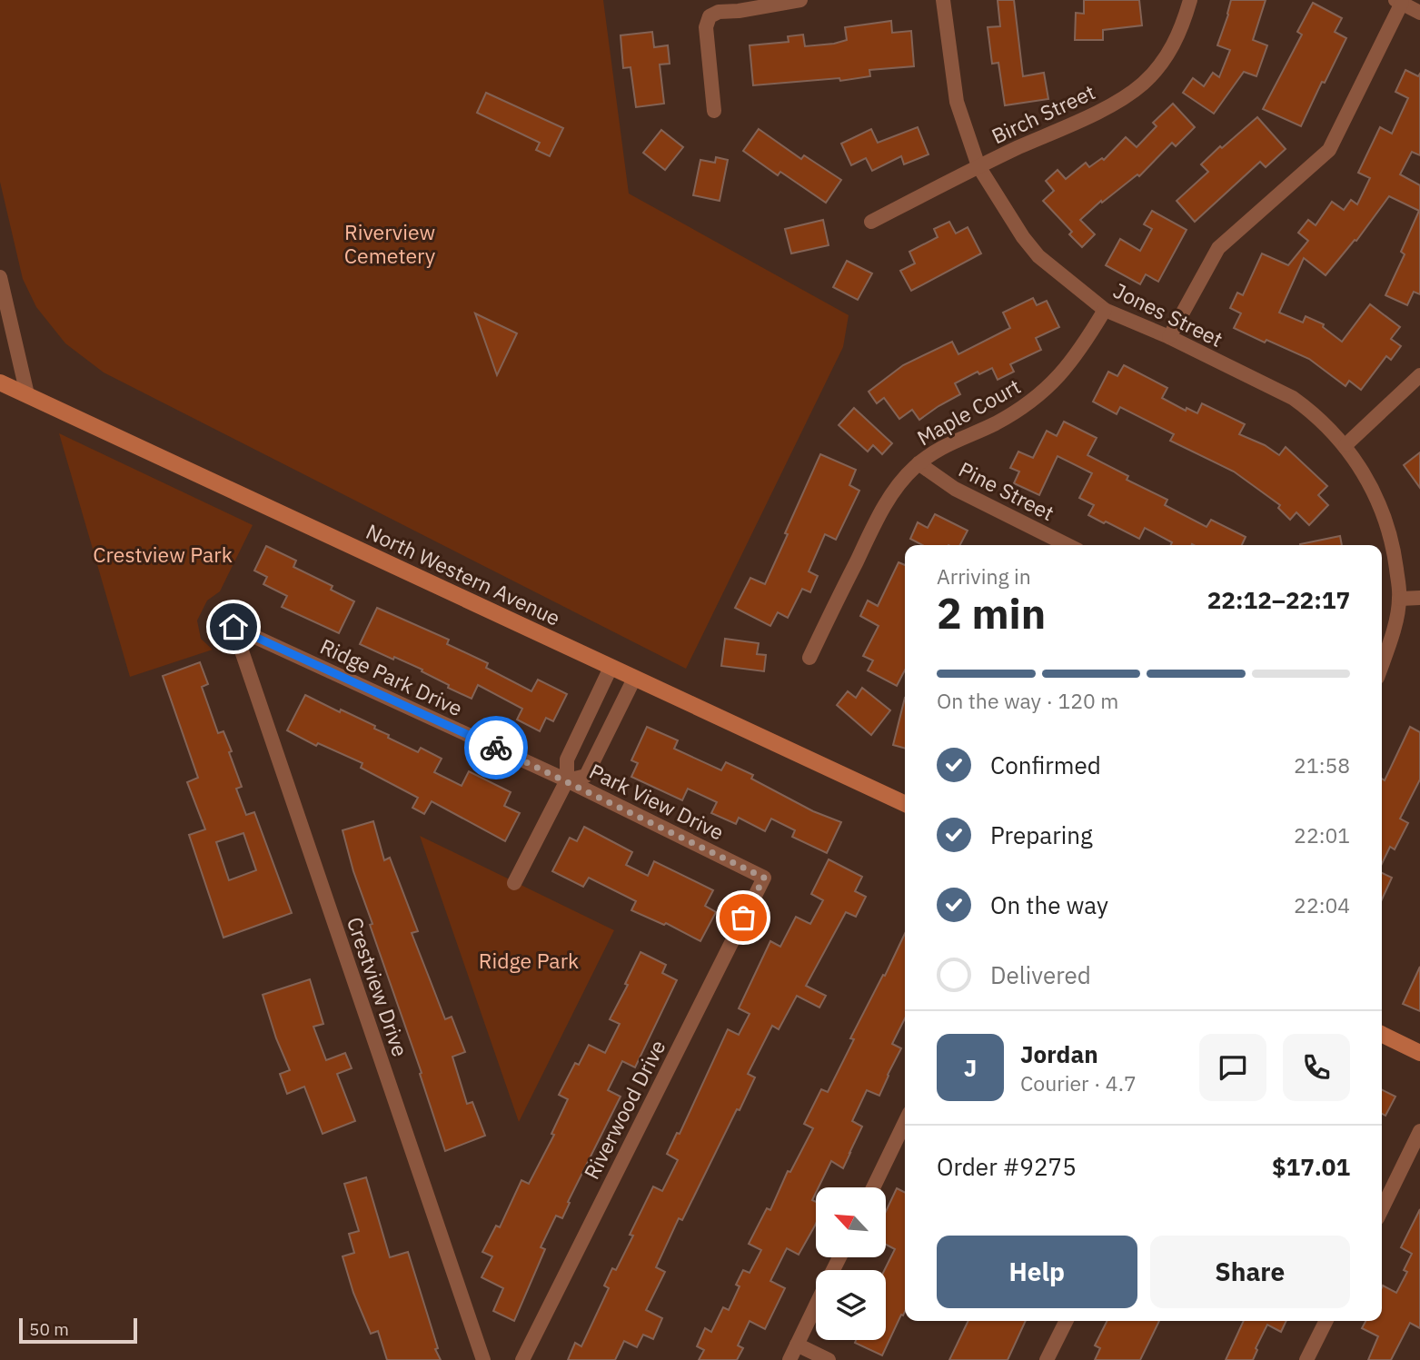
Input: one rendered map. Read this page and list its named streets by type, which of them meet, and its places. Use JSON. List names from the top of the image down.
{
  "streets": {
    "main road": ["North Western Avenue"],
    "street": [
      "Birch Street",
      "Jones Street",
      "Maple Court",
      "Pine Street",
      "Ridge Park Drive",
      "Park View Drive",
      "Crestview Drive",
      "Riverwood Drive"
    ]
  },
  "crossings": [
    ["Birch Street", "Jones Street"],
    ["Jones Street", "Maple Court"],
    ["Maple Court", "Pine Street"],
    ["Ridge Park Drive", "Park View Drive"],
    ["Ridge Park Drive", "Crestview Drive"],
    ["Park View Drive", "Riverwood Drive"]
  ],
  "parks": ["Riverview Cemetery", "Crestview Park", "Ridge Park"],
  "scale_bar": "50 m",
  "north": "top left",
  "page": {
    "heading": ["2 min", "Arriving in", "22:12–22:17"],
    "panel": [
      "Jordan",
      "Courier · 4.7",
      "Order #9275",
      "$17.01"
    ],
    "bar": "On the way · 120 m",
    "list": [
      ["Confirmed", "21:58"],
      ["Preparing", "22:01"],
      ["On the way", "22:04"],
      "Delivered"
    ],
    "round": "J",
    "buttons": ["Help", "Share"],
    "scale": "50 m"
  }
}
